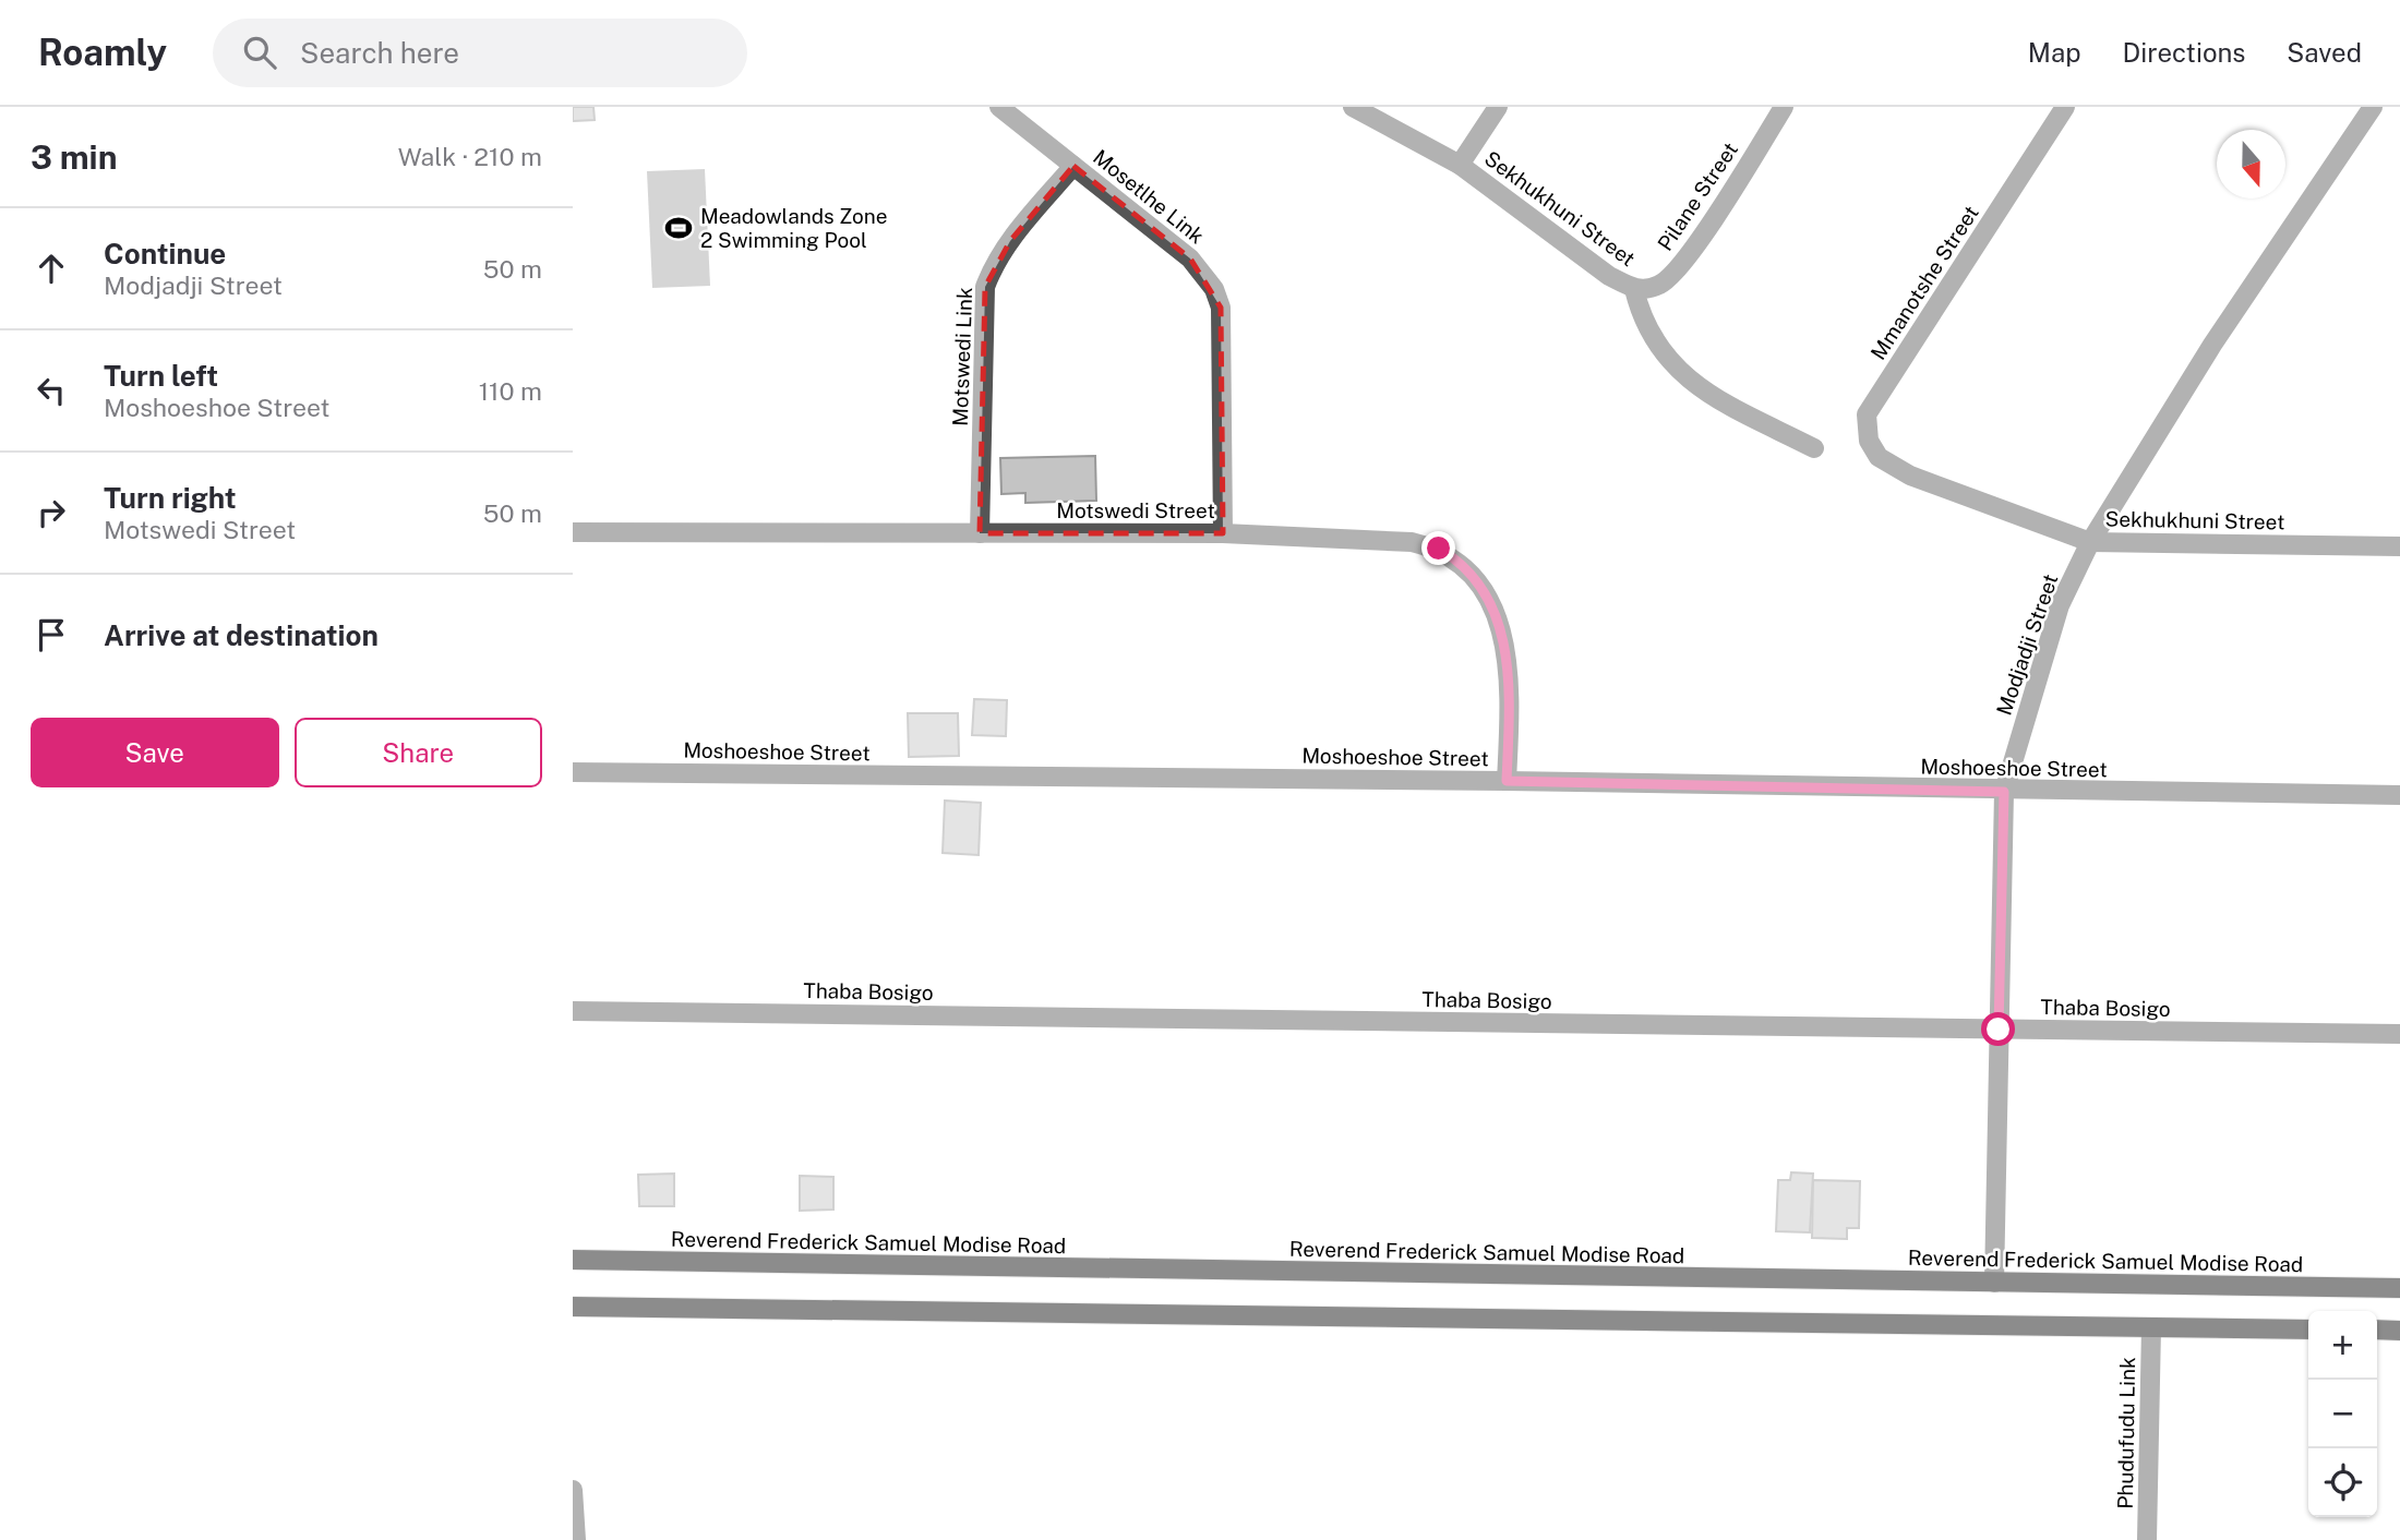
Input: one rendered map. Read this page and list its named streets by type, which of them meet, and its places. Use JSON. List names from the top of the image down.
{
  "streets": {
    "main road": ["Reverend Frederick Samuel Modise Road"],
    "street": [
      "Mosetlhe Link",
      "Pilane Street",
      "Sekhukhuni Street",
      "Mmanotshe Street",
      "Motswedi Link",
      "Motswedi Street",
      "Modjadji Street",
      "Moshoeshoe Street",
      "Thaba Bosigo",
      "Phudufudu Link"
    ]
  },
  "crossings": [
    ["Mosetlhe Link", "Motswedi Link"],
    ["Mosetlhe Link", "Motswedi Street"],
    ["Pilane Street", "Sekhukhuni Street"],
    ["Sekhukhuni Street", "Mmanotshe Street"],
    ["Sekhukhuni Street", "Modjadji Street"],
    ["Motswedi Link", "Motswedi Street"],
    ["Motswedi Street", "Moshoeshoe Street"],
    ["Modjadji Street", "Moshoeshoe Street"],
    ["Modjadji Street", "Thaba Bosigo"],
    ["Modjadji Street", "Reverend Frederick Samuel Modise Road"]
  ],
  "places": {
    "sports": ["Meadowlands Zone 2 Swimming Pool"]
  },
  "north": "bottom",
  "page": {
    "header": "Roamly",
    "search": "Search here",
    "nav": ["Map", "Directions", "Saved"],
    "heading": ["3 min", "Walk · 210 m"],
    "list": [
      ["Continue", "Modjadji Street", "50 m"],
      ["Turn left", "Moshoeshoe Street", "110 m"],
      ["Turn right", "Motswedi Street", "50 m"],
      "Arrive at destination"
    ],
    "buttons": ["Save", "Share"],
    "map_buttons": ["+", "−"]
  }
}
